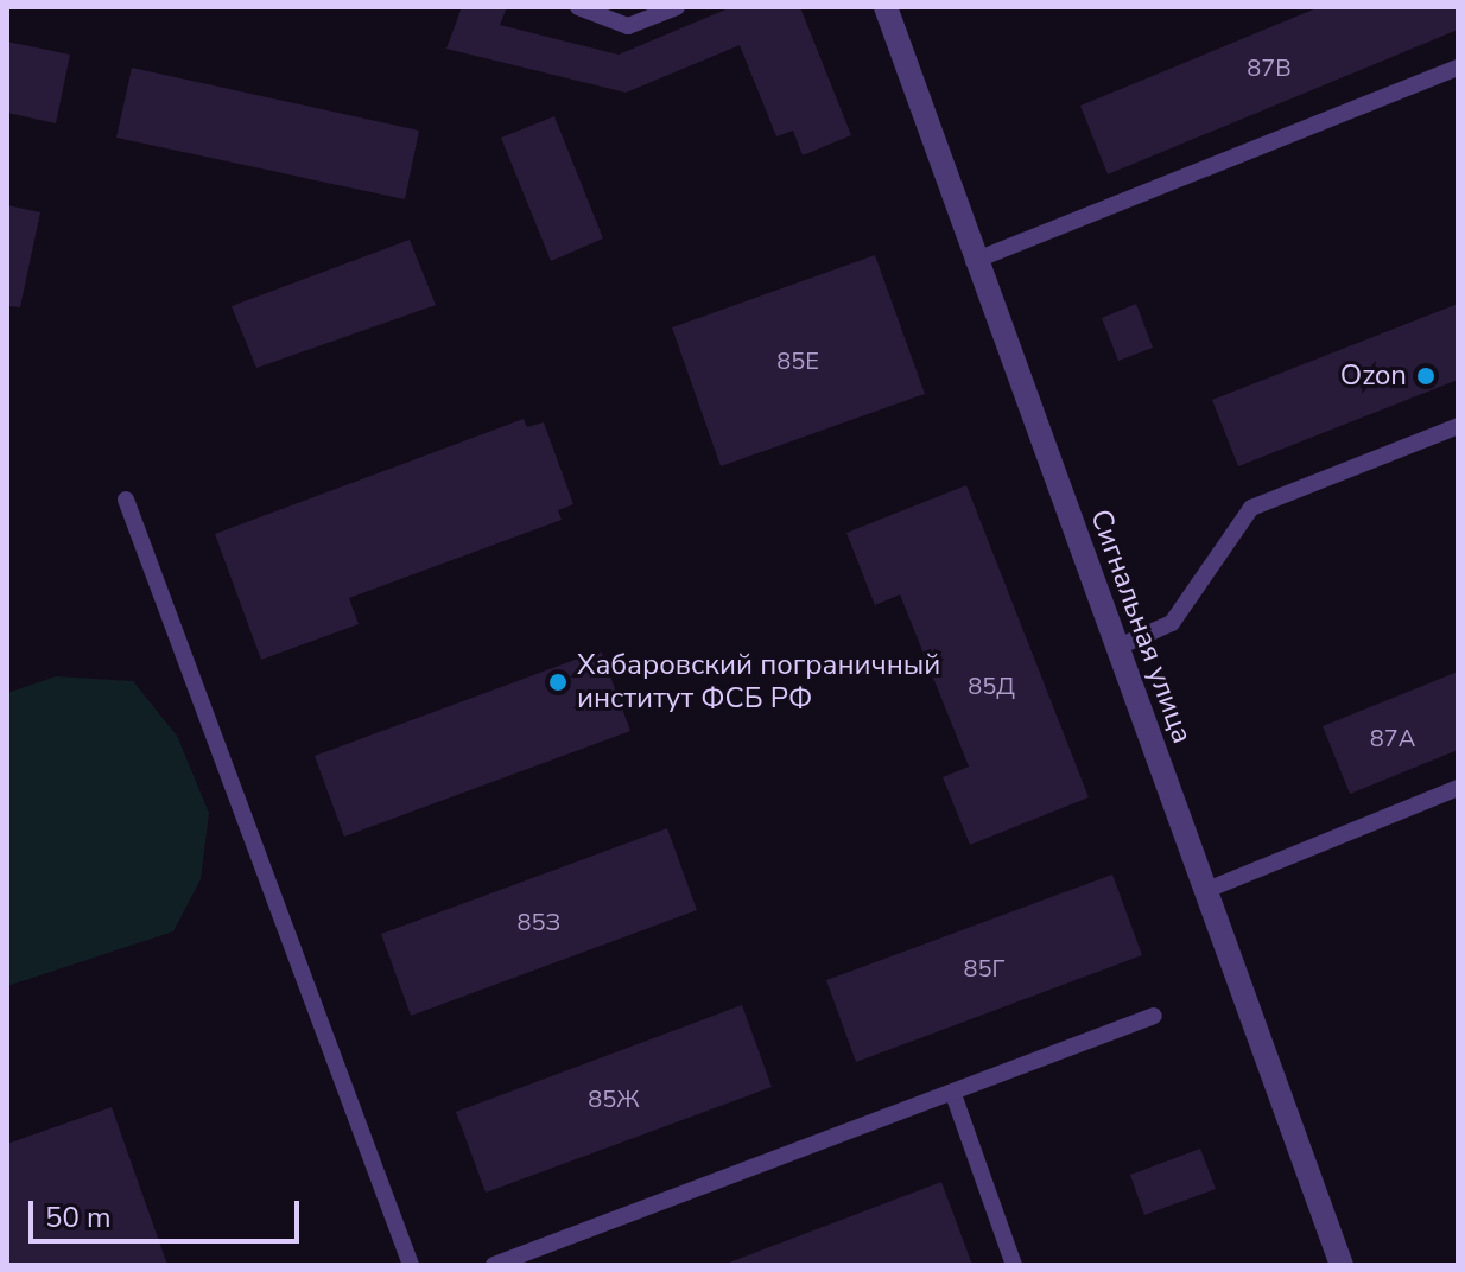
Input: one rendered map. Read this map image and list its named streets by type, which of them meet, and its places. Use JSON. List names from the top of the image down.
{
  "streets": {
    "street": ["Сигнальная улица"]
  },
  "places": ["Ozon", "Хабаровский пограничный институт ФСБ РФ"],
  "house_numbers": [
    "87В",
    "85Е",
    "85Д",
    "87А",
    "85З",
    "85Г",
    "85Ж"
  ],
  "scale_bar": "50 m"
}
